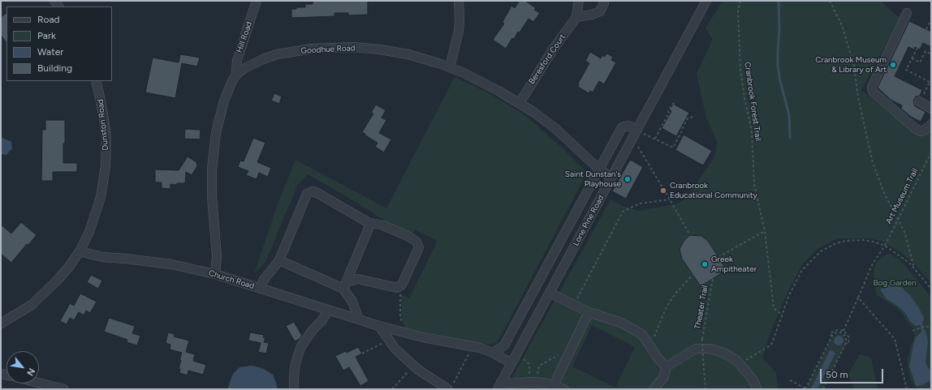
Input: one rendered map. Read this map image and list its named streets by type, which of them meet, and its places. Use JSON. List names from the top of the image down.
{
  "streets": {
    "street": [
      "Hill Road",
      "Goodhue Road",
      "Beresford Court",
      "Dunston Road",
      "Lone Pine Road",
      "Church Road"
    ],
    "path": ["Cranbrook Forest Trail", "Art Museum Trail", "Theater Trail"]
  },
  "crossings": [
    ["Hill Road", "Goodhue Road"],
    ["Goodhue Road", "Beresford Court"],
    ["Goodhue Road", "Lone Pine Road"],
    ["Goodhue Road", "Church Road"],
    ["Dunston Road", "Church Road"],
    ["Lone Pine Road", "Church Road"]
  ],
  "parks": ["Bog Garden"],
  "places": [
    "Cranbrook Museum & Library of Art",
    "Saint Dunstan's Playhouse",
    "Cranbrook Educational Community",
    "Greek Ampitheater"
  ],
  "legend": [
    "Road",
    "Park",
    "Water",
    "Building"
  ],
  "scale_bar": "50 m",
  "north": "bottom right"
}
